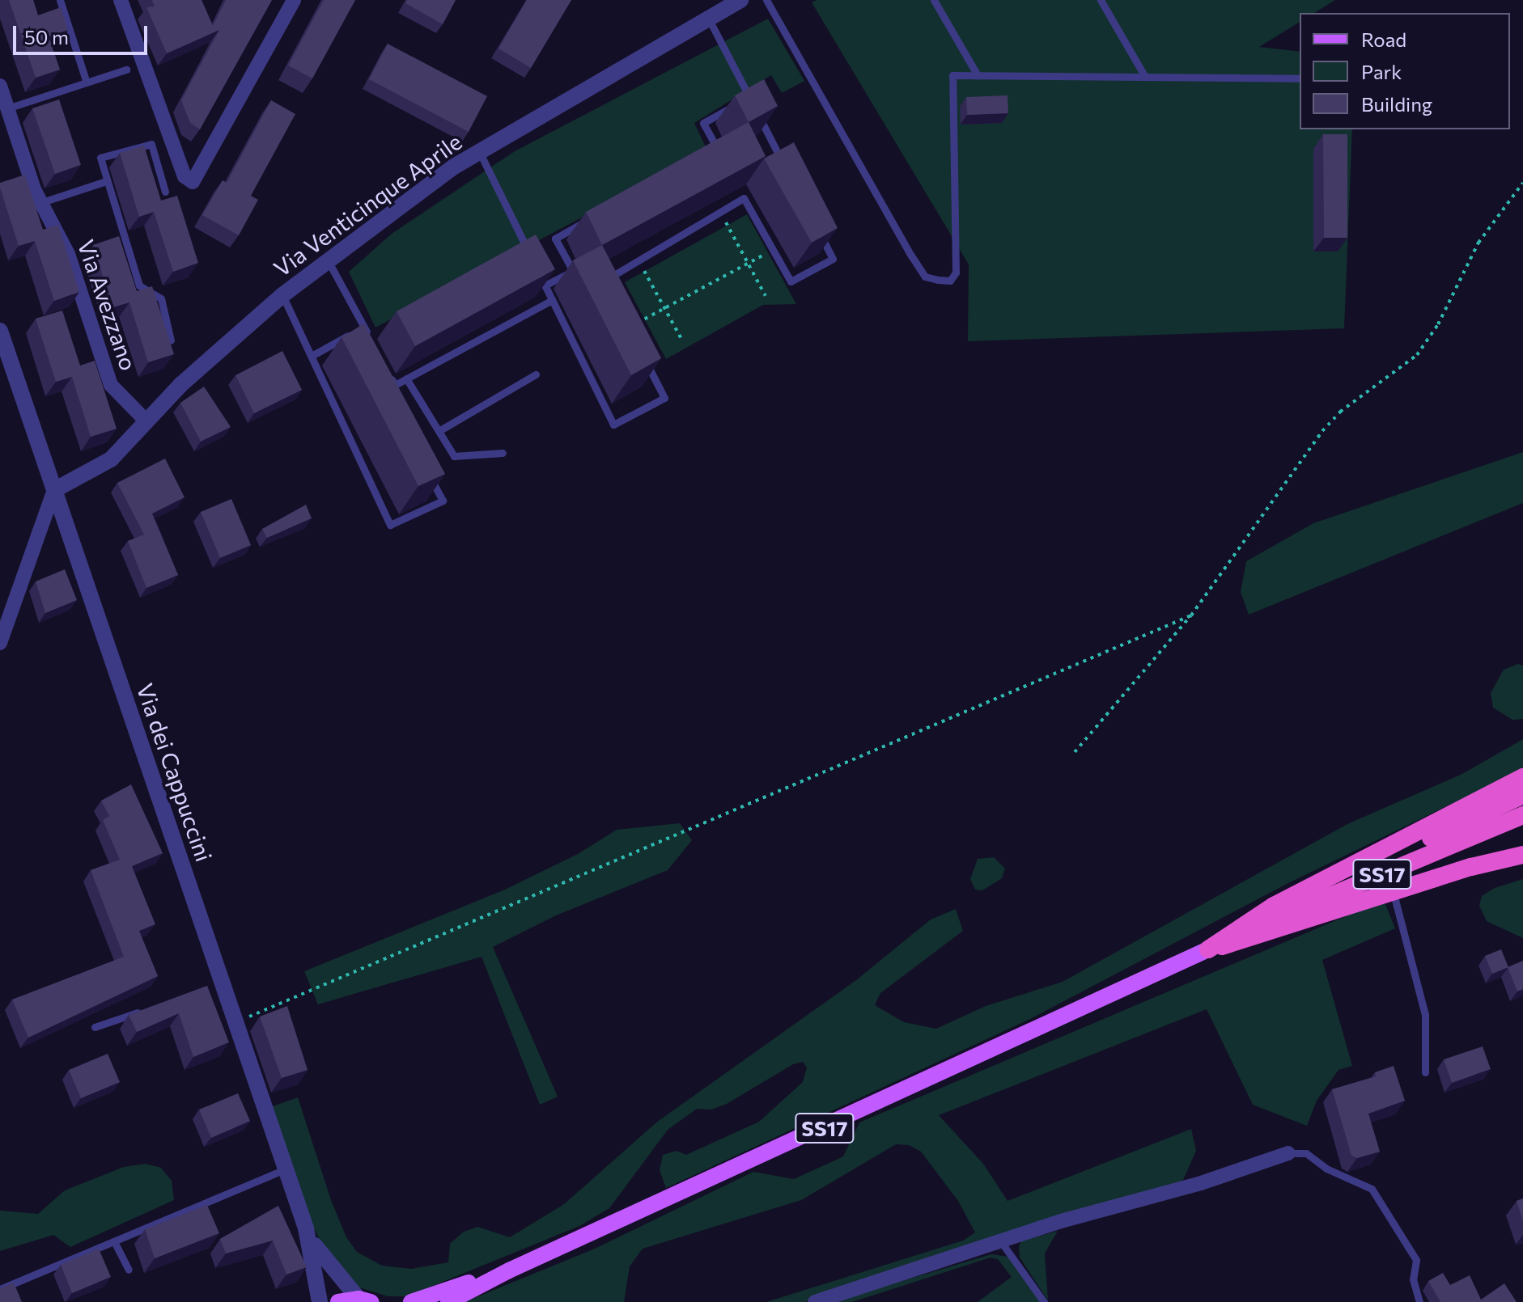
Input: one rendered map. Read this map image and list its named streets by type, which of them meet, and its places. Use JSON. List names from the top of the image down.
{
  "streets": {
    "highway": ["SS17"],
    "street": ["Via Venticinque Aprile", "Via Avezzano", "Via dei Cappuccini"]
  },
  "crossings": [
    ["Via Venticinque Aprile", "Via Avezzano"],
    ["Via Venticinque Aprile", "Via dei Cappuccini"]
  ],
  "legend": ["Road", "Park", "Building"],
  "scale_bar": "50 m"
}
